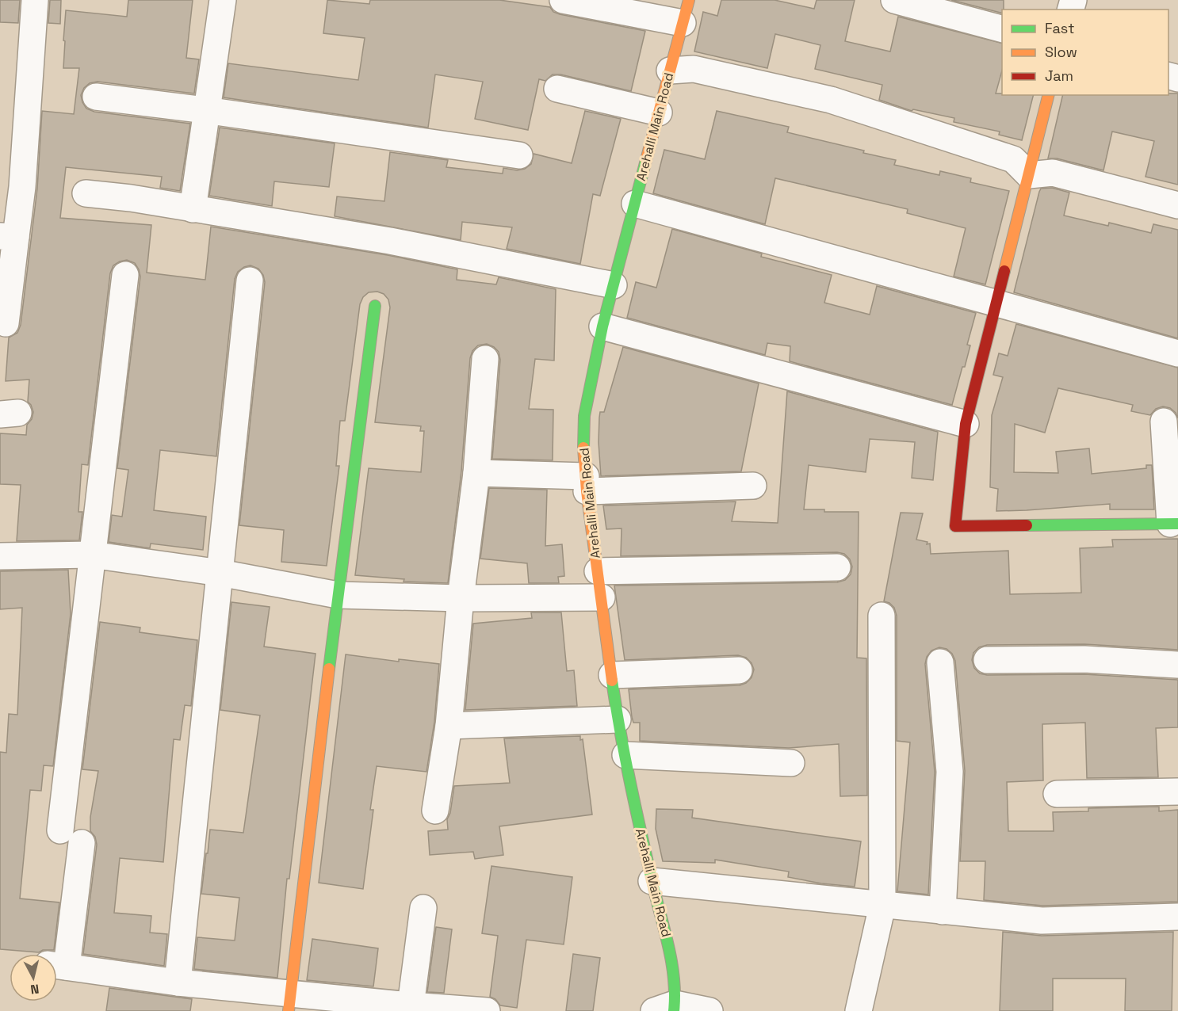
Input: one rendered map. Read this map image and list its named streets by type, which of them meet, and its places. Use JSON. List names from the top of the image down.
{
  "streets": {
    "street": ["Arehalli Main Road"]
  },
  "legend": ["Fast", "Slow", "Jam"],
  "north": "bottom"
}
